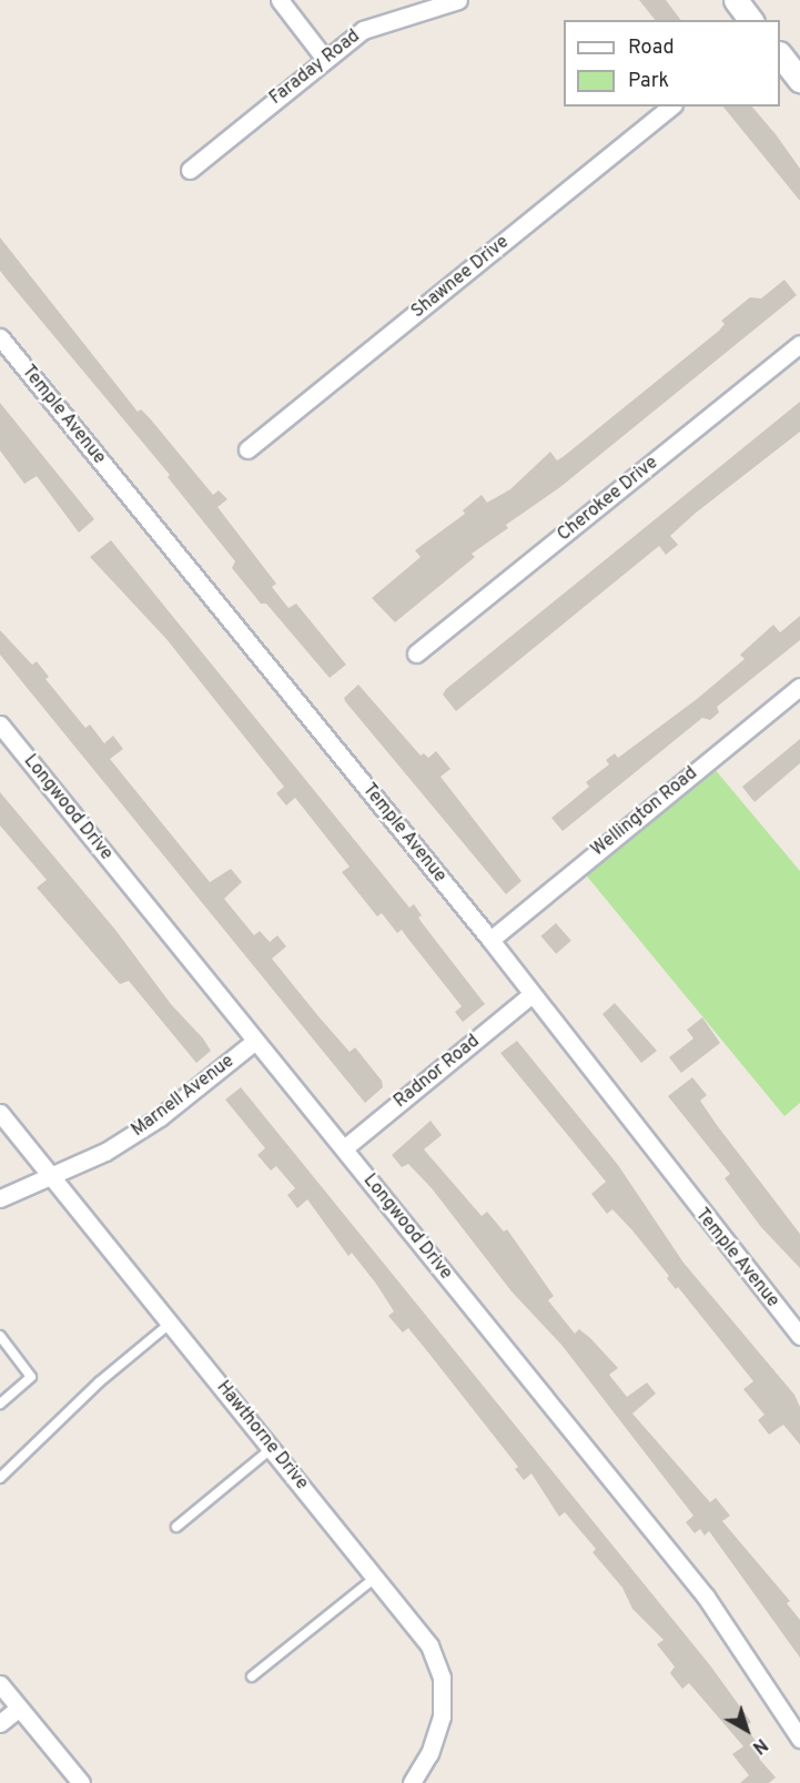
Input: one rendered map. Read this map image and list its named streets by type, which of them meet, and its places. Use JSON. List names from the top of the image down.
{
  "streets": {
    "street": [
      "Faraday Road",
      "Shawnee Drive",
      "Temple Avenue",
      "Cherokee Drive",
      "Longwood Drive",
      "Wellington Road",
      "Radnor Road",
      "Marnell Avenue",
      "Hawthorne Drive"
    ]
  },
  "crossings": [
    ["Temple Avenue", "Wellington Road"],
    ["Temple Avenue", "Radnor Road"],
    ["Longwood Drive", "Radnor Road"],
    ["Longwood Drive", "Marnell Avenue"],
    ["Marnell Avenue", "Hawthorne Drive"]
  ],
  "legend": ["Road", "Park"],
  "north": "bottom right"
}
